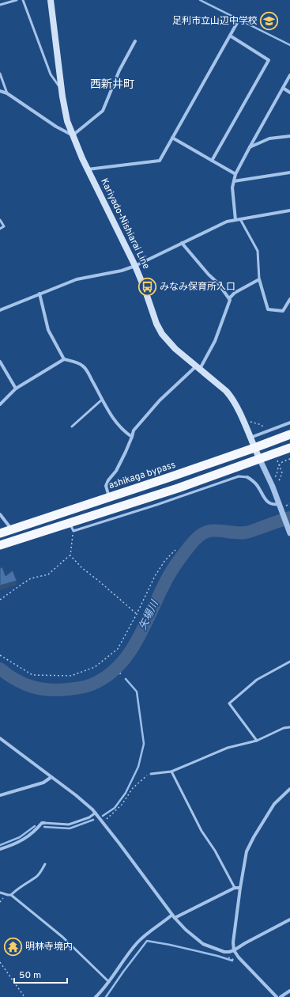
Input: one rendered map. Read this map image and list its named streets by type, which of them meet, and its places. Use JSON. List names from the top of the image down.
{
  "streets": {
    "highway": ["ashikaga bypass"],
    "main road": ["Kariyado-Nishiarai Line"]
  },
  "crossings": [
    ["Kariyado-Nishiarai Line", "ashikaga bypass"]
  ],
  "districts": ["西新井町"],
  "water": ["矢場川"],
  "places": {
    "school or university": ["足利市立山辺中学校"],
    "bus stop": ["みなみ保育所入口"],
    "temple": ["明林寺境内"]
  },
  "scale_bar": "50 m"
}
